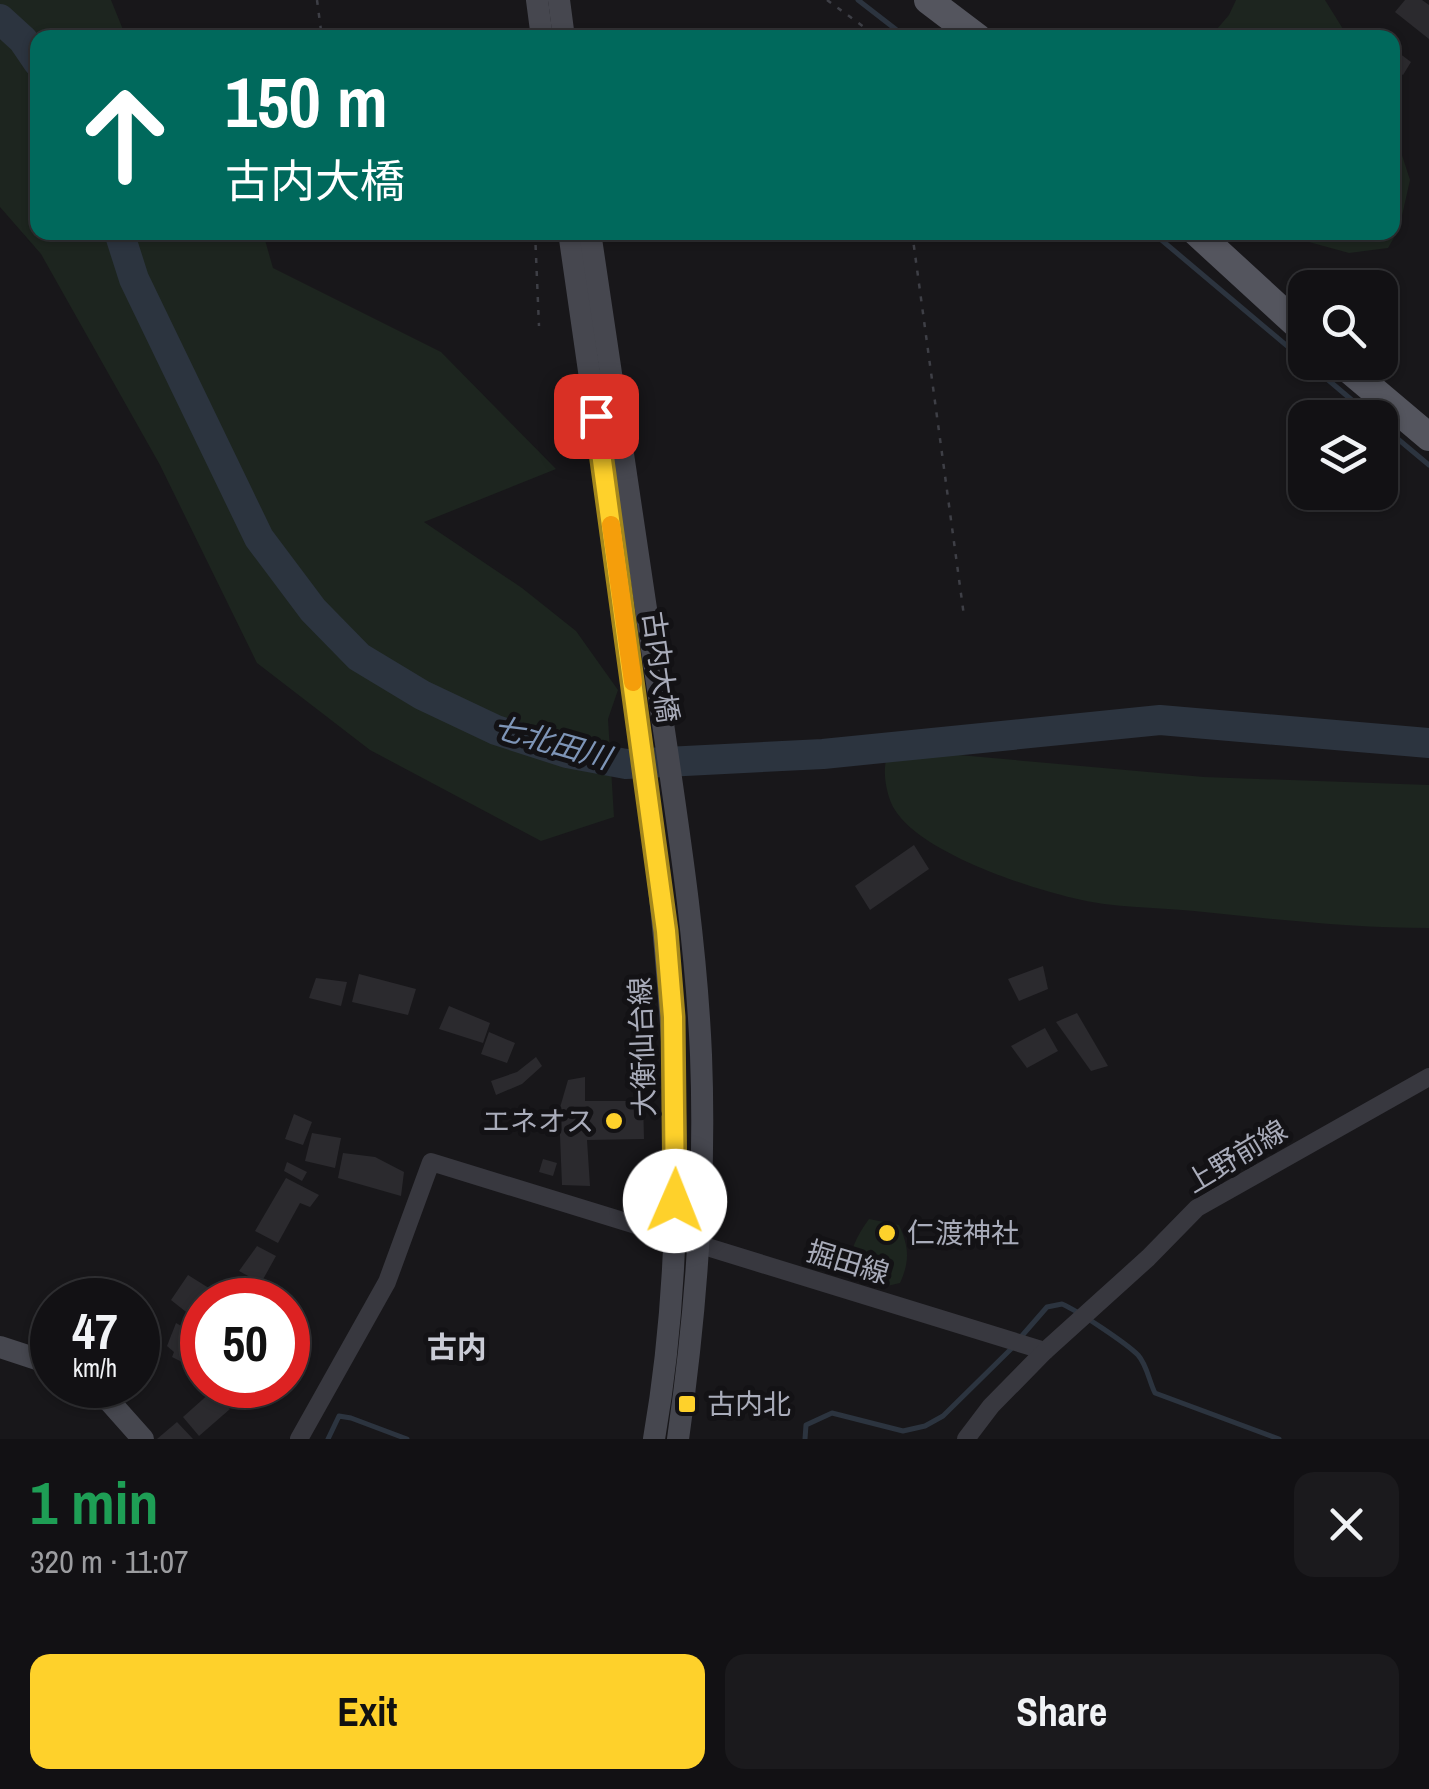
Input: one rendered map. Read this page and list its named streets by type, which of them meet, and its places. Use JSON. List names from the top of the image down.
{
  "streets": {
    "main road": ["古内大橋", "大衡仙台線"],
    "street": ["上野前線", "掘田線"]
  },
  "crossings": [
    ["古内大橋", "大衡仙台線"],
    ["大衡仙台線", "掘田線"],
    ["上野前線", "掘田線"]
  ],
  "districts": ["古内"],
  "water": ["七北田川"],
  "places": {
    "other": ["エネオス", "仁渡神社"],
    "transit": ["古内北"]
  },
  "page": {
    "turn": ["150 m", "古内大橋"],
    "speed": "47 km/h",
    "limit": "50",
    "heading": ["1 min", "320 m · 11:07"],
    "buttons": ["Exit", "Share"]
  }
}
